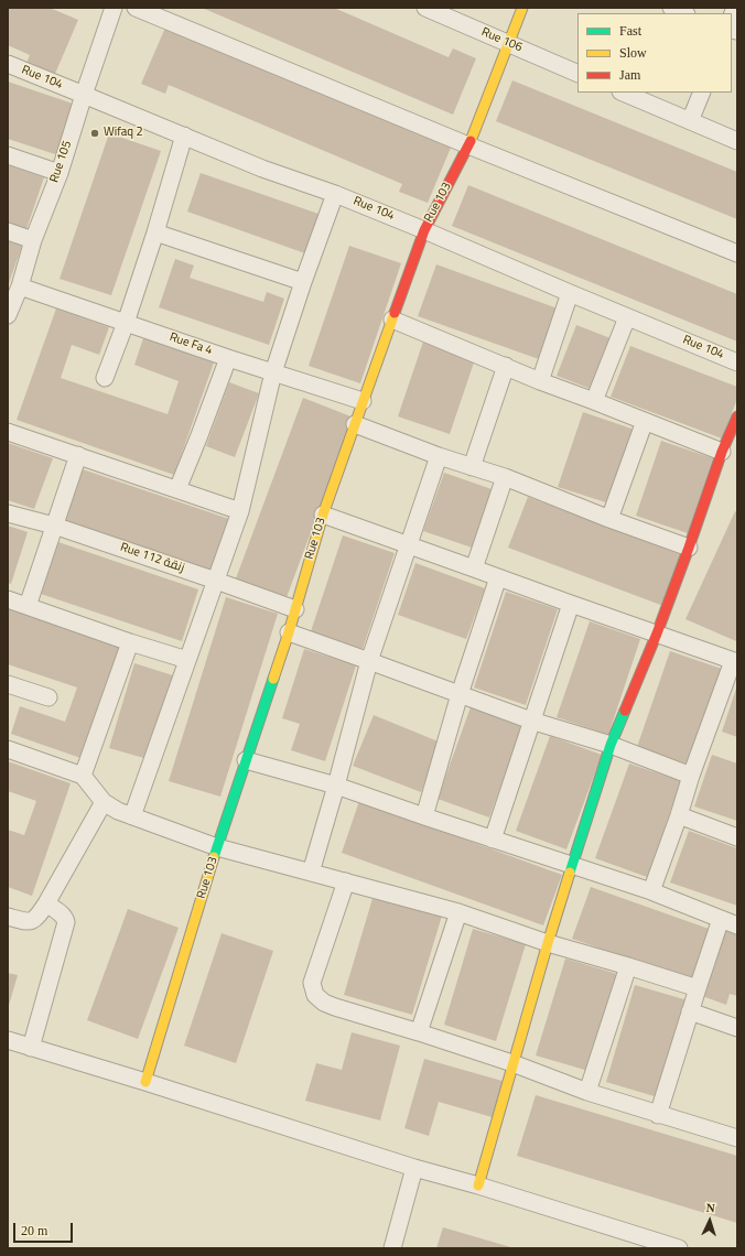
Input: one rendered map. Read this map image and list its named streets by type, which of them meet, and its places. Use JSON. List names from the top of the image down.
{
  "streets": {
    "street": [
      "Rue 106",
      "Rue 104",
      "Rue 105",
      "Rue 103",
      "Rue Fa 4",
      "Rue 112 زنقة"
    ]
  },
  "crossings": [
    ["Rue 106", "Rue 103"],
    ["Rue 104", "Rue 105"],
    ["Rue 104", "Rue 103"],
    ["Rue 105", "Rue Fa 4"],
    ["Rue 103", "Rue Fa 4"],
    ["Rue 103", "Rue 112 زنقة"]
  ],
  "places": ["Wifaq 2"],
  "legend": ["Fast", "Slow", "Jam"],
  "scale_bar": "20 m",
  "north": "top"
}
